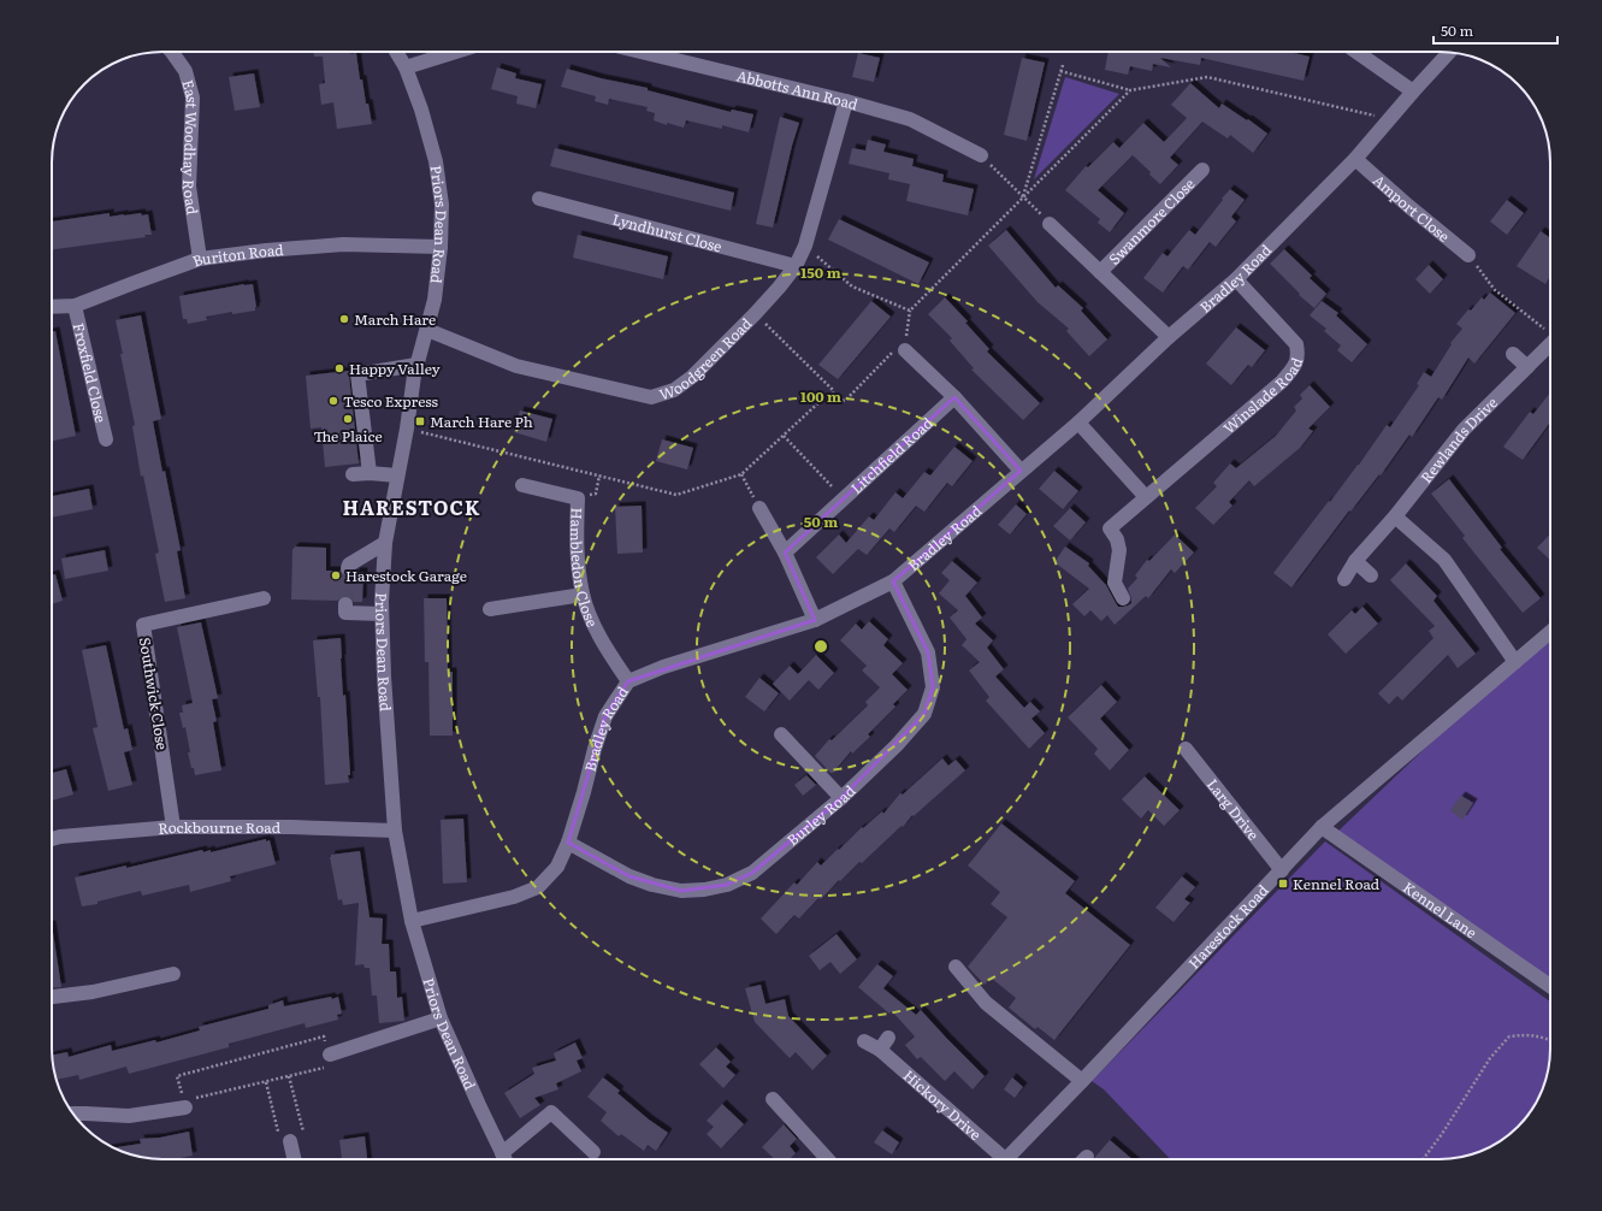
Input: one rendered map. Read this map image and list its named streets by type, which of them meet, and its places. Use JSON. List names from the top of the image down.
{
  "streets": {
    "street": [
      "Abbotts Ann Road",
      "East Woodhay Road",
      "Amport Close",
      "Swanmore Close",
      "Priors Dean Road",
      "Lyndhurst Close",
      "Buriton Road",
      "Bradley Road",
      "Woodgreen Road",
      "Froxfield Close",
      "Winslade Road",
      "Rewlands Drive",
      "Litchfield Road",
      "Hambledon Close",
      "Southwick Close",
      "Larg Drive",
      "Burley Road",
      "Rockbourne Road",
      "Kennel Lane",
      "Harestock Road",
      "Hickory Drive"
    ]
  },
  "crossings": [
    ["Abbotts Ann Road", "Woodgreen Road"],
    ["East Woodhay Road", "Buriton Road"],
    ["Amport Close", "Bradley Road"],
    ["Swanmore Close", "Bradley Road"],
    ["Priors Dean Road", "Buriton Road"],
    ["Priors Dean Road", "Bradley Road"],
    ["Priors Dean Road", "Woodgreen Road"],
    ["Priors Dean Road", "Rockbourne Road"],
    ["Lyndhurst Close", "Woodgreen Road"],
    ["Buriton Road", "Froxfield Close"],
    ["Bradley Road", "Winslade Road"],
    ["Bradley Road", "Hambledon Close"],
    ["Bradley Road", "Burley Road"],
    ["Southwick Close", "Rockbourne Road"],
    ["Larg Drive", "Harestock Road"],
    ["Kennel Lane", "Harestock Road"]
  ],
  "districts": ["HARESTOCK"],
  "places": {
    "other": [
      "March Hare",
      "Happy Valley",
      "Tesco Express",
      "The Plaice",
      "Harestock Garage"
    ],
    "transit": ["March Hare Ph", "Kennel Road"]
  },
  "scale_bar": "50 m",
  "rings": ["150 m", "100 m", "50 m"]
}
